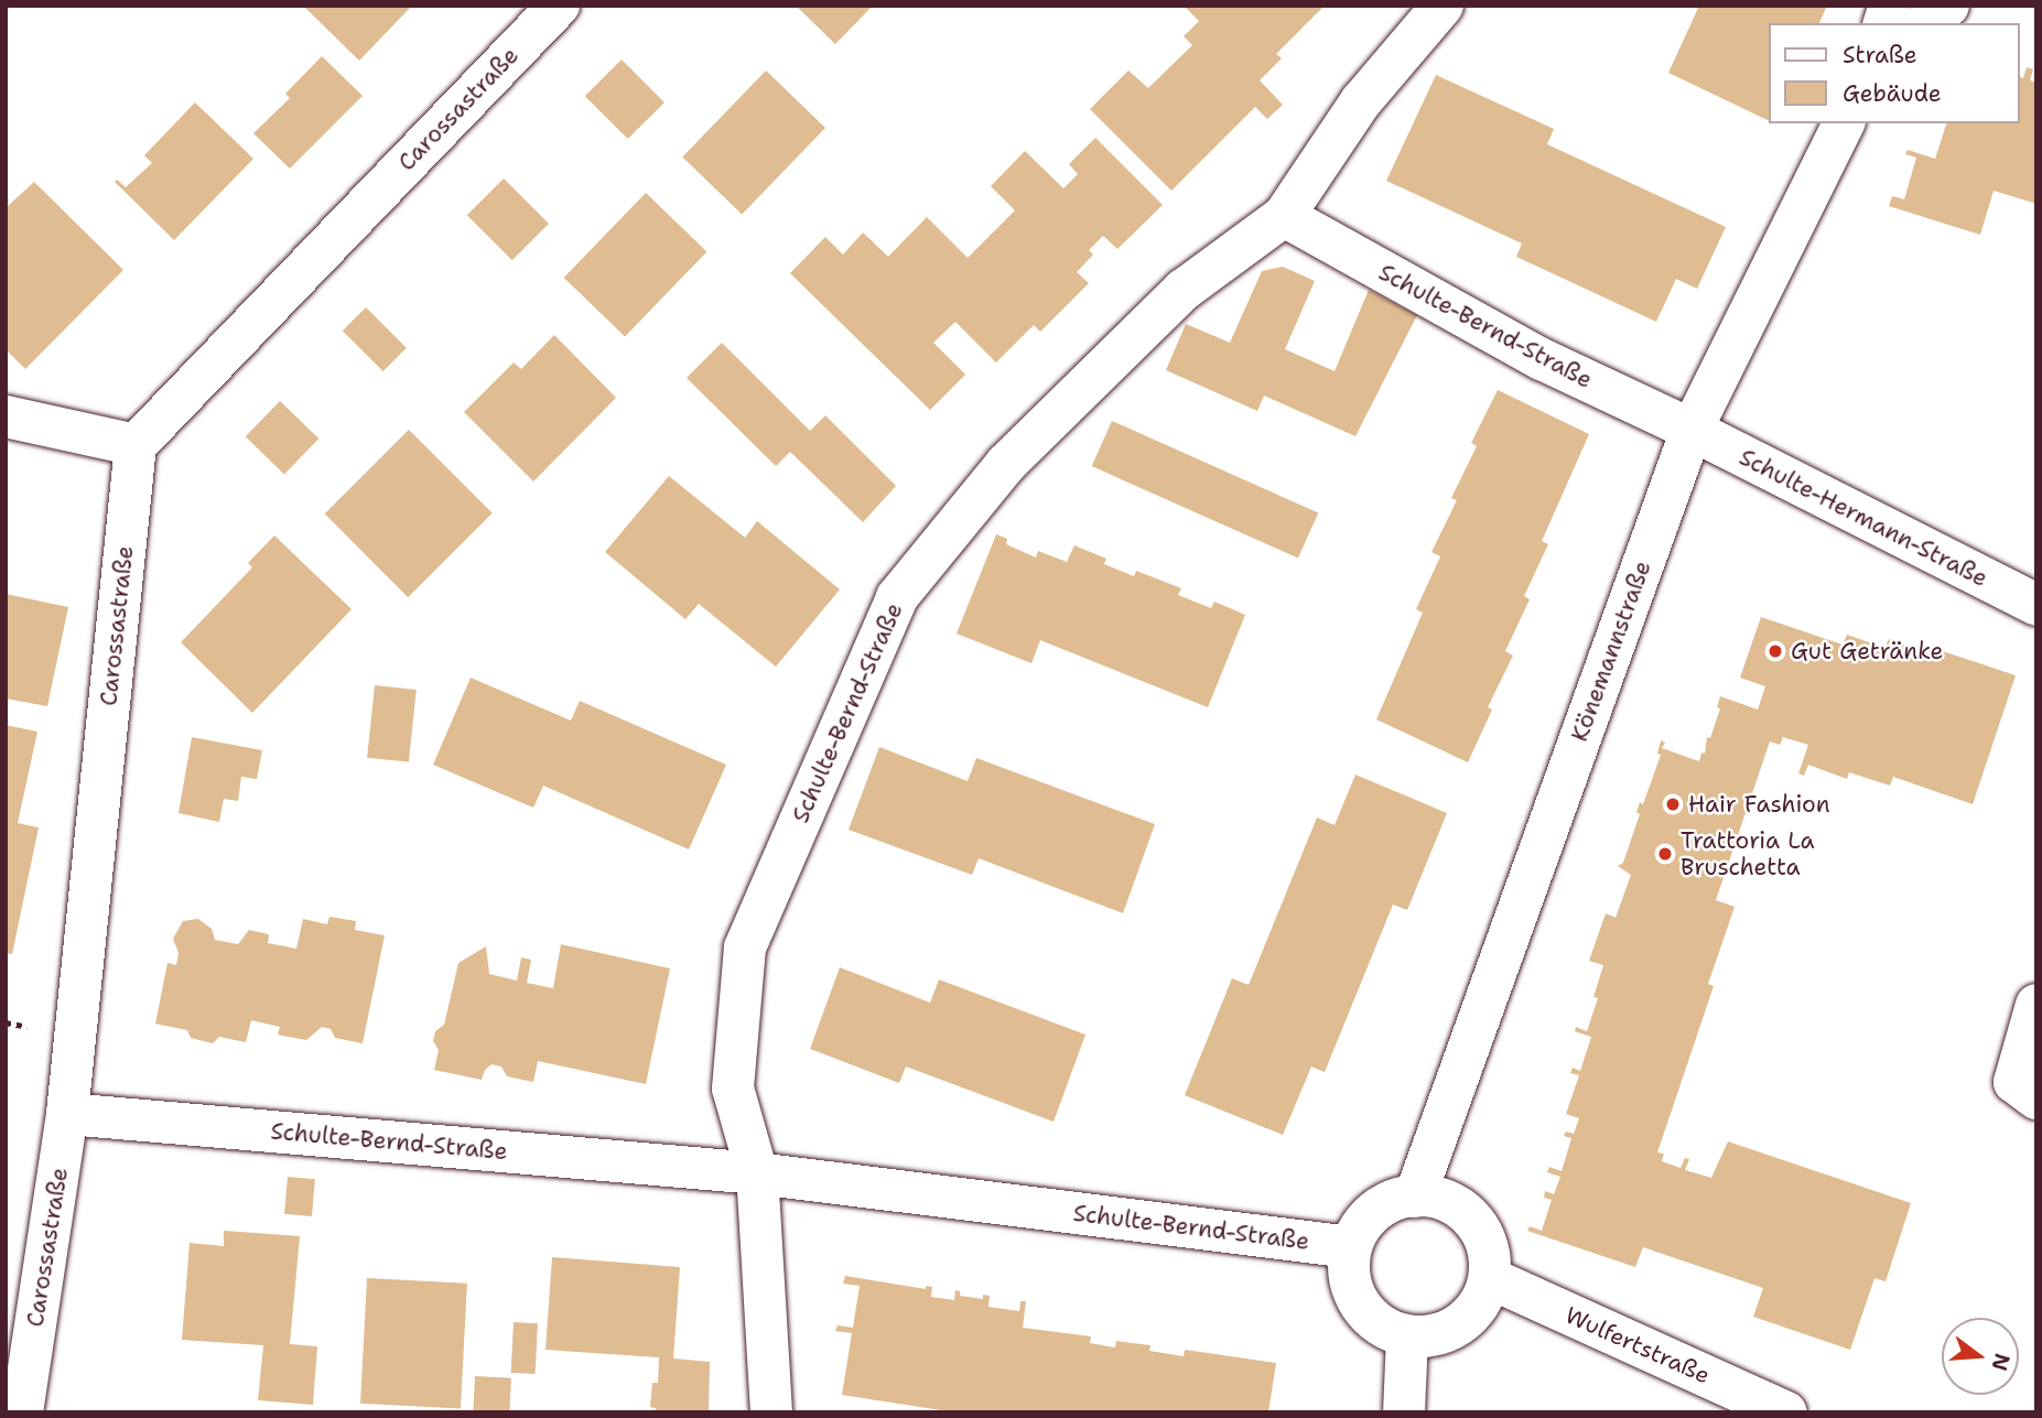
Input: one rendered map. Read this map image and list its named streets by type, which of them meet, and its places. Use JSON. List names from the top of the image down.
{
  "streets": {
    "street": [
      "Carossastraße",
      "Schulte-Bernd-Straße",
      "Schulte-Hermann-Straße",
      "Könemannstraße",
      "Wulfertstraße"
    ]
  },
  "crossings": [
    ["Carossastraße", "Schulte-Bernd-Straße"],
    ["Schulte-Bernd-Straße", "Schulte-Hermann-Straße"],
    ["Schulte-Bernd-Straße", "Könemannstraße"],
    ["Schulte-Bernd-Straße", "Wulfertstraße"],
    ["Schulte-Hermann-Straße", "Könemannstraße"],
    ["Könemannstraße", "Wulfertstraße"]
  ],
  "places": ["Gut Getränke", "Hair Fashion", "Trattoria La Bruschetta"],
  "legend": ["Straße", "Gebäude"],
  "north": "right"
}
